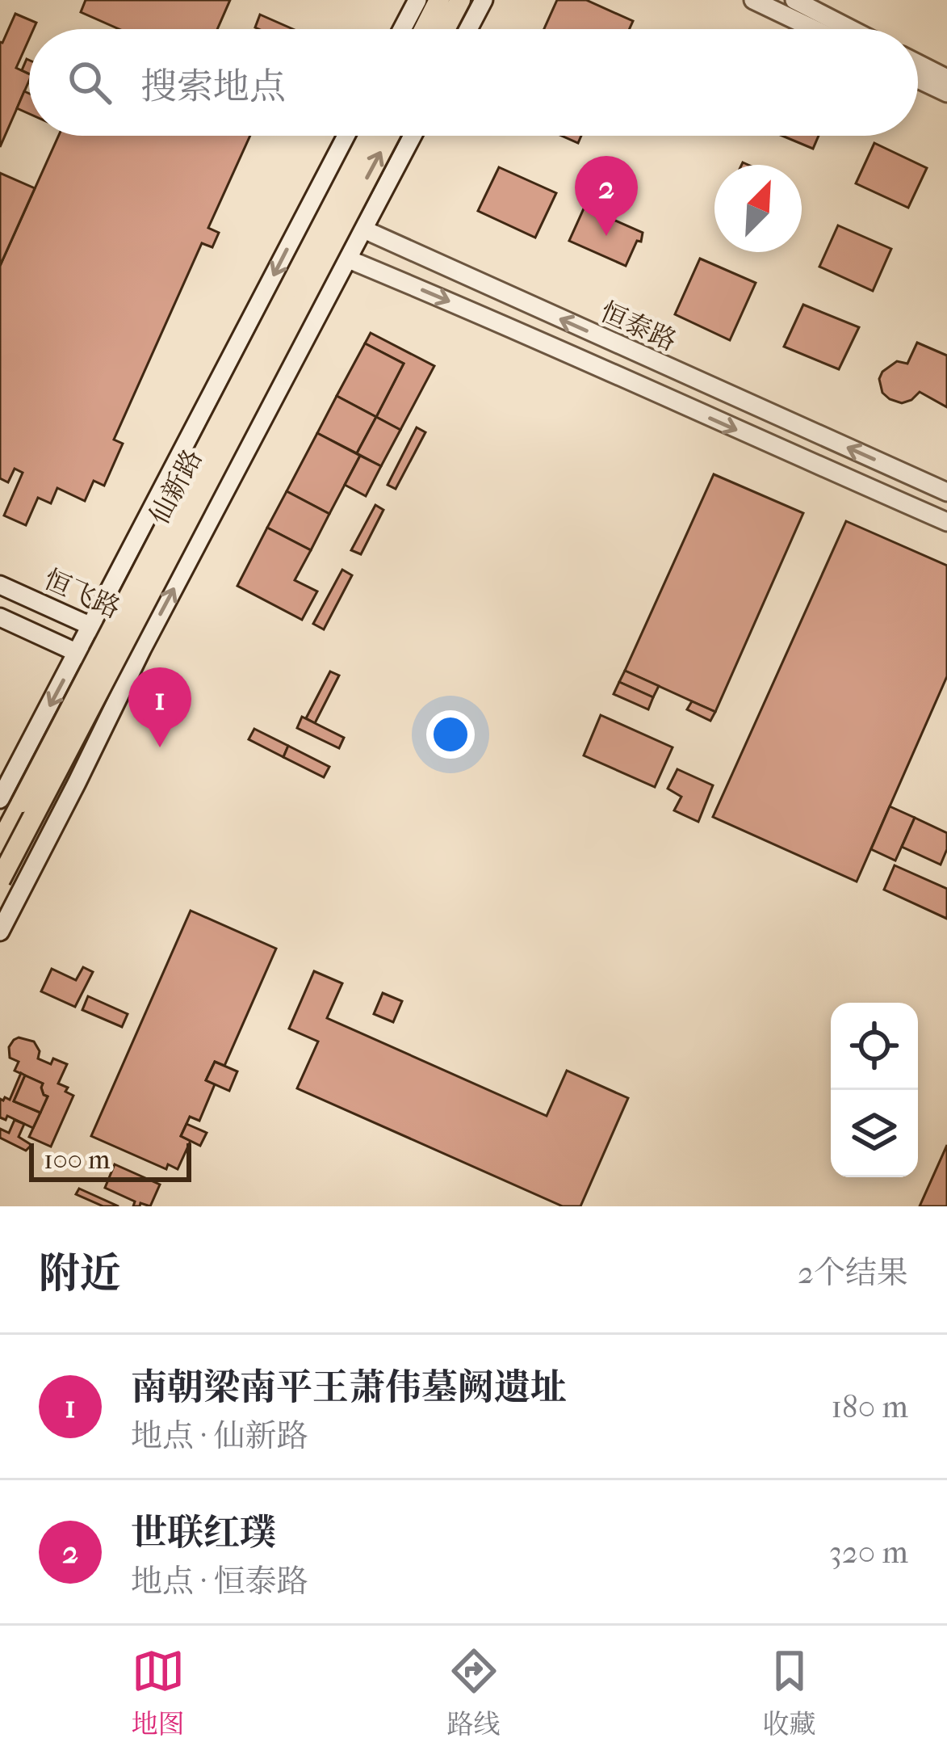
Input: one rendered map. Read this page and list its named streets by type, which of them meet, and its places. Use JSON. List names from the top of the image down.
{
  "streets": {
    "main road": ["恒泰路", "仙新路", "恒飞路"]
  },
  "crossings": [
    ["恒泰路", "仙新路"],
    ["仙新路", "恒飞路"]
  ],
  "scale_bar": "100 m",
  "north": "top right",
  "page": {
    "search": "搜索地点",
    "pins": ["2", "1"],
    "scale": "100 m",
    "heading": ["附近", "2个结果"],
    "list": [
      {
        "mark": "1",
        "name": "南朝梁南平王萧伟墓阙遗址",
        "note": "地点 · 仙新路",
        "value": "180 m"
      },
      {
        "mark": "2",
        "name": "世联红璞",
        "note": "地点 · 恒泰路",
        "value": "320 m"
      }
    ],
    "nav": ["地图", "路线", "收藏"]
  }
}
